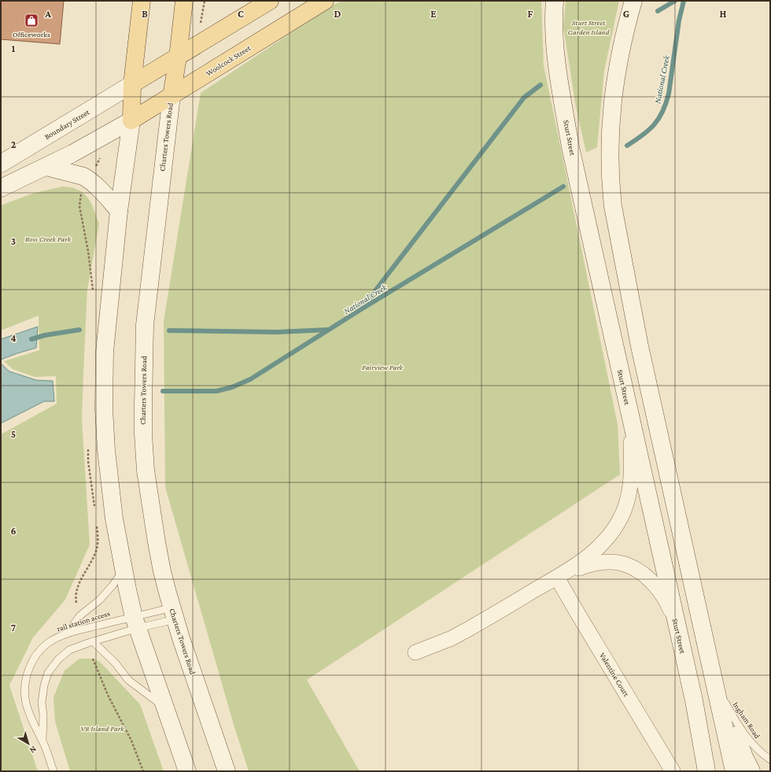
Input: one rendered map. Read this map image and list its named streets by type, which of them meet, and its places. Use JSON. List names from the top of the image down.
{
  "streets": {
    "main road": [
      "Woolcock Street",
      "Boundary Street",
      "Charters Towers Road",
      "Sturt Street"
    ],
    "street": ["Valentine Court"],
    "lane": ["rail station access", "Ingham Road"]
  },
  "crossings": [
    ["Woolcock Street", "Charters Towers Road"]
  ],
  "water": ["National Creek"],
  "parks": [
    "Sturt Street Garden Island",
    "Ross Creek Park",
    "Fairview Park",
    "V8 Island Park"
  ],
  "places": {
    "shop": ["Officeworks"]
  },
  "north": "bottom right",
  "grid": {
    "columns": [
      "A",
      "B",
      "C",
      "D",
      "E",
      "F",
      "G",
      "H"
    ],
    "rows": [
      "1",
      "2",
      "3",
      "4",
      "5",
      "6",
      "7"
    ]
  }
}
